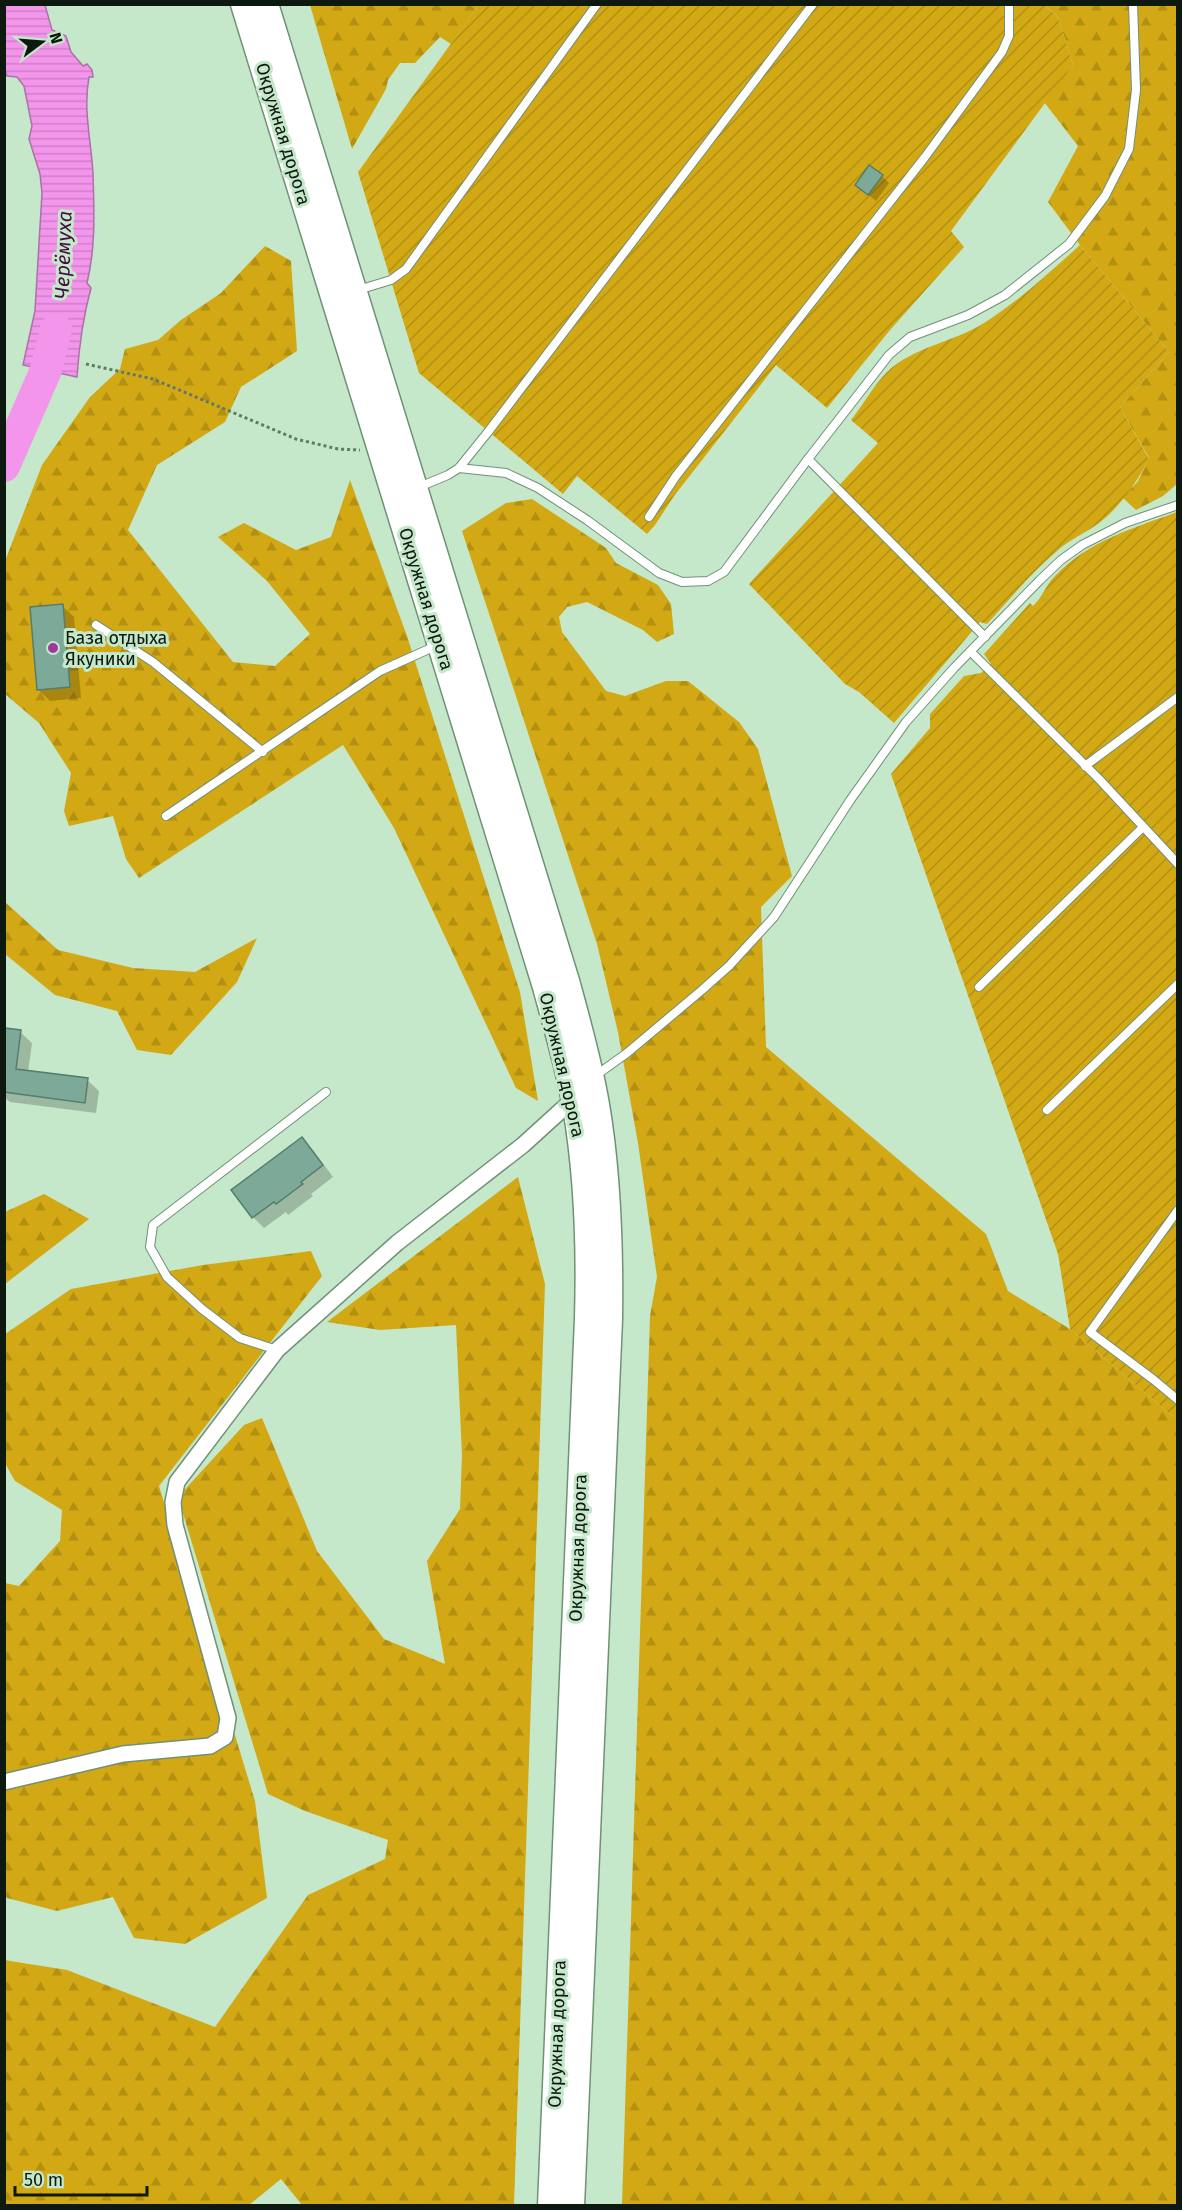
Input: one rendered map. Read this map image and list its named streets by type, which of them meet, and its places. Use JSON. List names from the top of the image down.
{
  "streets": {
    "main road": ["Окружная дорога"]
  },
  "water": ["Черёмуха"],
  "places": ["База отдыха Якуники"],
  "scale_bar": "50 m",
  "north": "right"
}
